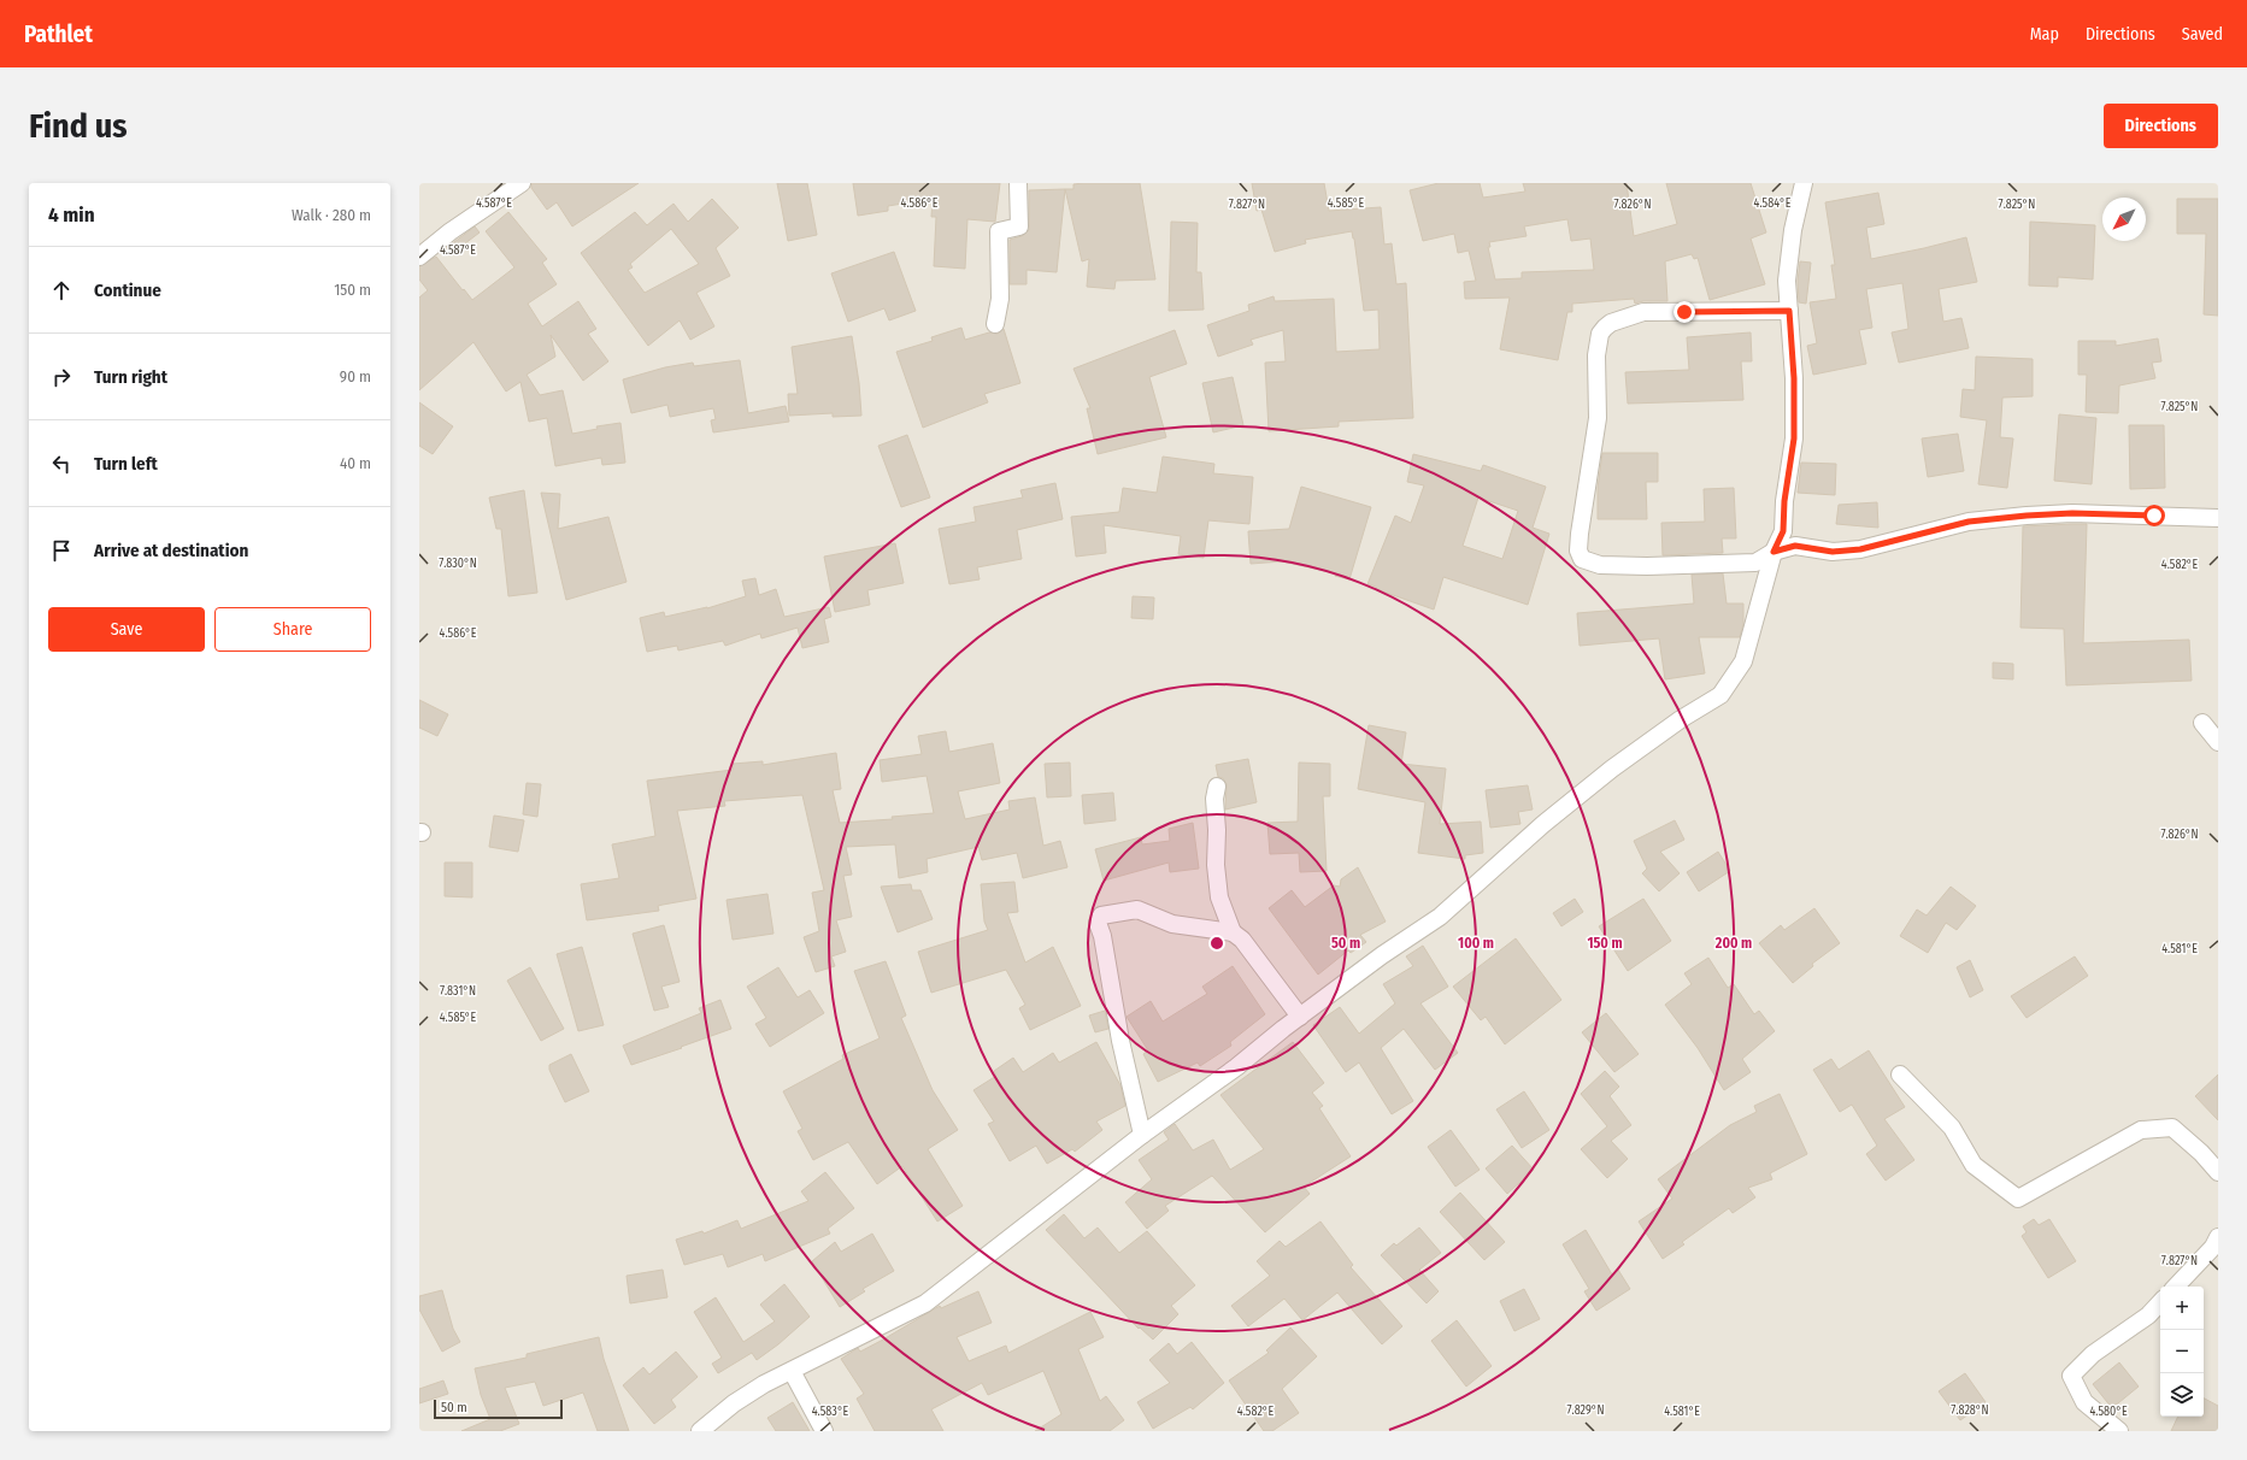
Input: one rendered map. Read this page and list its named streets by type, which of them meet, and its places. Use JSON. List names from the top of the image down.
{
  "scale_bar": "50 m",
  "north": "bottom left",
  "page": {
    "header": "Pathlet",
    "nav": ["Map", "Directions", "Saved"],
    "buttons": [
      "Directions",
      ["Save", "Share"]
    ],
    "title": "Find us",
    "heading": ["4 min", "Walk · 280 m"],
    "list": [
      ["Continue", "150 m"],
      ["Turn right", "90 m"],
      ["Turn left", "40 m"],
      "Arrive at destination"
    ],
    "map_buttons": ["+", "−"],
    "scale": "50 m"
  },
  "coordinates": [
    "4.587°E",
    "4.586°E",
    "4.585°E",
    "4.584°E",
    "7.826°N",
    "7.827°N",
    "7.825°N",
    "7.830°N",
    "4.582°E",
    "4.581°E",
    "7.831°N",
    "7.829°N",
    "7.828°N",
    "4.583°E",
    "4.580°E"
  ],
  "rings": [
    "50 m",
    "100 m",
    "150 m",
    "200 m"
  ]
}
